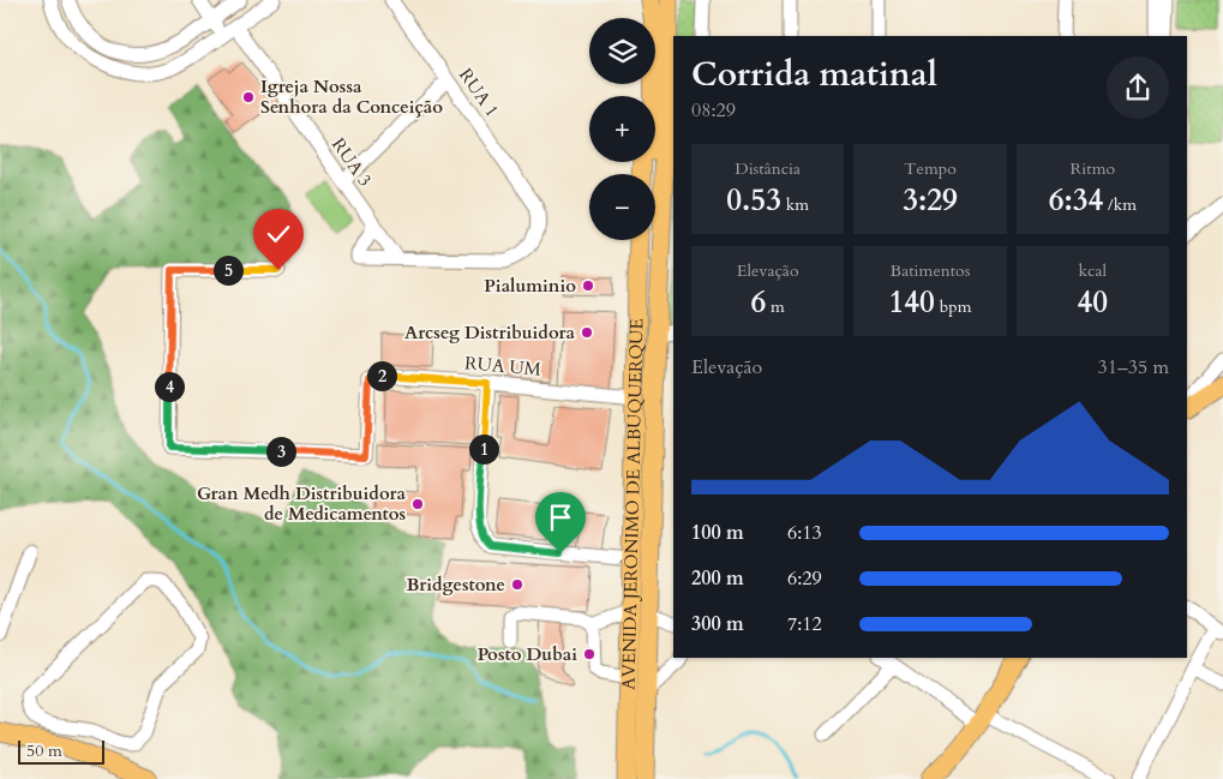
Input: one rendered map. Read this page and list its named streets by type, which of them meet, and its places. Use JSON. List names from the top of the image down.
{
  "streets": {
    "main road": ["AVENIDA JERÔNIMO DE ALBUQUERQUE"],
    "street": ["RUA 1", "RUA 3", "RUA UM"]
  },
  "crossings": [
    ["RUA 1", "RUA 3"],
    ["RUA UM", "AVENIDA JERÔNIMO DE ALBUQUERQUE"]
  ],
  "places": [
    "Igreja Nossa Senhora da Conceição",
    "Pialuminio",
    "Arcseg Distribuidora",
    "Gran Medh Distribuidora de Medicamentos",
    "Bridgestone",
    "Posto Dubai"
  ],
  "scale_bar": "50 m",
  "page": {
    "map_buttons": ["+", "−"],
    "heading": ["Corrida matinal", "08:29"],
    "stats": [
      ["Distância", "0.53 km"],
      ["Tempo", "3:29"],
      ["Ritmo", "6:34 /km"],
      ["Elevação", "6 m"],
      ["Batimentos", "140 bpm"],
      ["kcal", "40"]
    ],
    "pins": [
      "5",
      "2",
      "4",
      "1",
      "3"
    ],
    "chart": ["Elevação", "31–35 m"],
    "list": [
      {
        "name": "100 m",
        "note": "6:13"
      },
      {
        "name": "200 m",
        "note": "6:29"
      },
      {
        "name": "300 m",
        "note": "7:12"
      }
    ],
    "scale": "50 m"
  }
}
